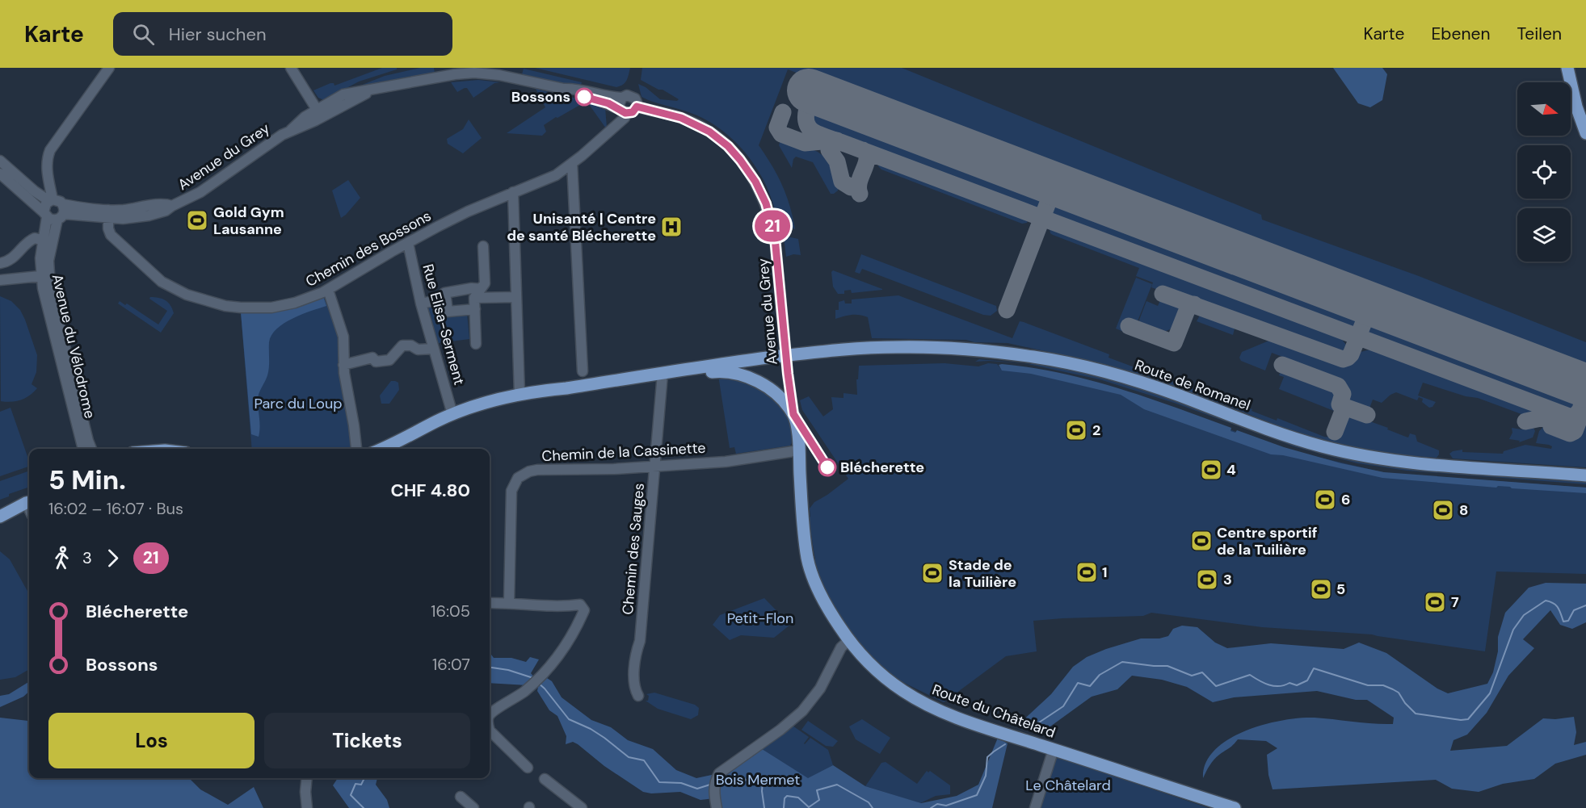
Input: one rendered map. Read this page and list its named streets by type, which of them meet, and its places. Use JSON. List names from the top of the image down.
{
  "streets": {
    "main road": ["Route de Romanel", "Route du Châtelard"],
    "street": [
      "Avenue du Grey",
      "Chemin des Bossons",
      "Rue Elisa-Serment",
      "Avenue du Vélodrome",
      "Chemin de la Cassinette",
      "Chemin des Sauges"
    ]
  },
  "crossings": [
    ["Avenue du Grey", "Chemin des Bossons"],
    ["Avenue du Grey", "Avenue du Vélodrome"],
    ["Avenue du Grey", "Route de Romanel"],
    ["Avenue du Grey", "Route du Châtelard"],
    ["Chemin des Bossons", "Rue Elisa-Serment"],
    ["Route de Romanel", "Chemin des Sauges"],
    ["Chemin de la Cassinette", "Chemin des Sauges"],
    ["Chemin de la Cassinette", "Route du Châtelard"]
  ],
  "parks": [
    "Parc du Loup",
    "Petit-Flon",
    "Bois Mermet",
    "Le Châtelard"
  ],
  "places": {
    "other": ["Bossons", "Blécherette"],
    "sports": [
      "Gold Gym Lausanne",
      "2",
      "4",
      "6",
      "8",
      "Centre sportif de la Tuilière",
      "1",
      "Stade de la Tuilière",
      "3",
      "5",
      "7"
    ],
    "hospital": ["Unisanté | Centre de santé Blécherette"]
  },
  "lines": ["bus line 21"],
  "north": "right",
  "page": {
    "header": "Karte",
    "search": "Hier suchen",
    "nav": ["Karte", "Ebenen", "Teilen"],
    "on_map": "21",
    "heading": ["5 Min.", "16:02 – 16:07 · Bus", "CHF 4.80"],
    "legs": ["3", "21"],
    "list": [
      {
        "name": "Blécherette",
        "value": "16:05"
      },
      {
        "name": "Bossons",
        "value": "16:07"
      }
    ],
    "buttons": ["Los", "Tickets"]
  }
}
